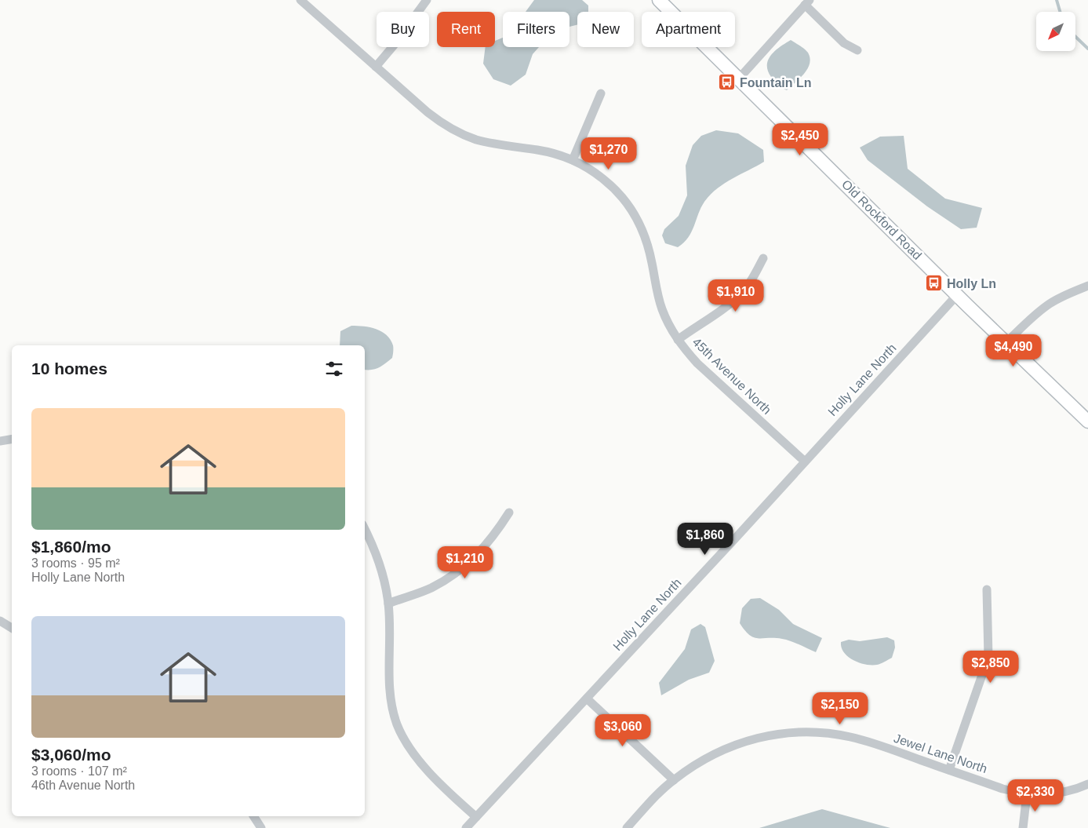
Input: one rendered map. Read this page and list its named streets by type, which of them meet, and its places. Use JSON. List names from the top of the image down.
{
  "streets": {
    "street": [
      "Old Rockford Road",
      "45th Avenue North",
      "Holly Lane North",
      "Jewel Lane North"
    ]
  },
  "crossings": [
    ["Old Rockford Road", "Holly Lane North"],
    ["45th Avenue North", "Holly Lane North"]
  ],
  "places": {
    "bus stop": ["Fountain Ln", "Holly Ln"]
  },
  "north": "bottom left",
  "page": {
    "chip": [
      "Buy",
      "Rent",
      "Filters",
      "New",
      "Apartment"
    ],
    "price": [
      "$2,450",
      "$1,270",
      "$1,910",
      "$4,490",
      "$1,860",
      "$1,210",
      "$2,850",
      "$2,150",
      "$3,060",
      "$2,330"
    ],
    "heading": "10 homes",
    "list": [
      {
        "name": "$1,860/mo",
        "note": "3 rooms · 95 m² · Holly Lane North"
      },
      {
        "name": "$3,060/mo",
        "note": "3 rooms · 107 m² · 46th Avenue North"
      }
    ]
  }
}
